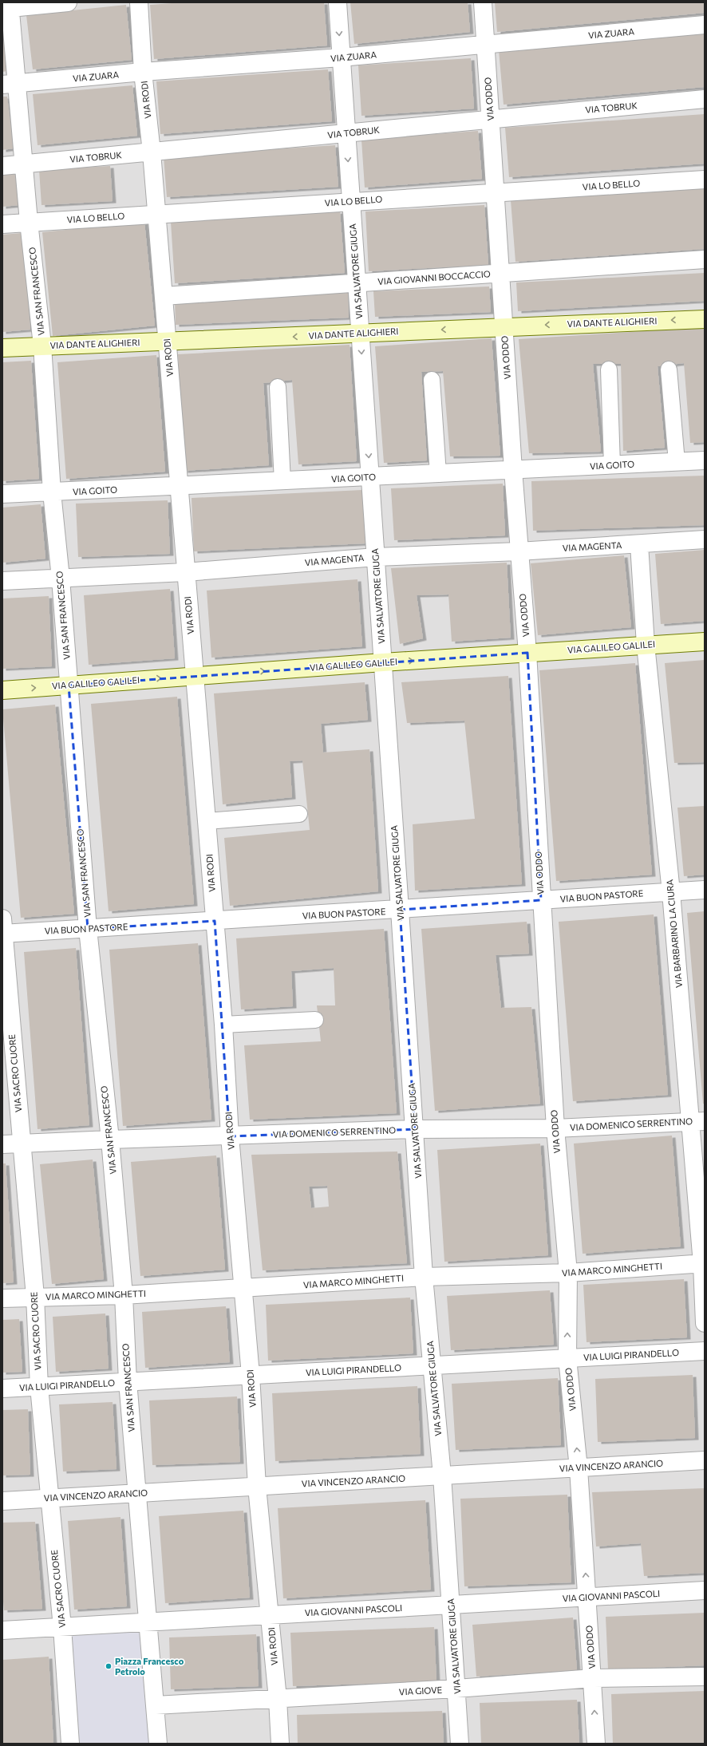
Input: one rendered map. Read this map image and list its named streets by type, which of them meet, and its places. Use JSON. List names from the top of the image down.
{
  "streets": {
    "street": [
      "VIA ZUARA",
      "VIA ODDO",
      "VIA RODI",
      "VIA TOBRUK",
      "VIA LO BELLO",
      "VIA SALVATORE GIUGA",
      "VIA GIOVANNI BOCCACCIO",
      "VIA SAN FRANCESCO",
      "VIA DANTE ALIGHIERI",
      "VIA GOITO",
      "VIA MAGENTA",
      "VIA GALILEO GALILEI",
      "VIA BUON PASTORE",
      "VIA BARBARINO LA CIURA",
      "VIA SACRO CUORE",
      "VIA DOMENICO SERRENTINO",
      "VIA MARCO MINGHETTI",
      "VIA LUIGI PIRANDELLO",
      "VIA VINCENZO ARANCIO",
      "VIA GIOVANNI PASCOLI",
      "VIA GIOVE"
    ]
  },
  "crossings": [
    ["VIA ZUARA", "VIA ODDO"],
    ["VIA ZUARA", "VIA RODI"],
    ["VIA ZUARA", "VIA SALVATORE GIUGA"],
    ["VIA ZUARA", "VIA SAN FRANCESCO"],
    ["VIA ODDO", "VIA TOBRUK"],
    ["VIA ODDO", "VIA LO BELLO"],
    ["VIA ODDO", "VIA GIOVANNI BOCCACCIO"],
    ["VIA ODDO", "VIA DANTE ALIGHIERI"],
    ["VIA ODDO", "VIA GOITO"],
    ["VIA ODDO", "VIA MAGENTA"],
    ["VIA ODDO", "VIA GALILEO GALILEI"],
    ["VIA ODDO", "VIA BUON PASTORE"],
    ["VIA ODDO", "VIA DOMENICO SERRENTINO"],
    ["VIA ODDO", "VIA MARCO MINGHETTI"],
    ["VIA ODDO", "VIA LUIGI PIRANDELLO"],
    ["VIA ODDO", "VIA VINCENZO ARANCIO"],
    ["VIA ODDO", "VIA GIOVANNI PASCOLI"],
    ["VIA ODDO", "VIA GIOVE"],
    ["VIA RODI", "VIA TOBRUK"],
    ["VIA RODI", "VIA LO BELLO"],
    ["VIA RODI", "VIA GIOVANNI BOCCACCIO"],
    ["VIA RODI", "VIA DANTE ALIGHIERI"],
    ["VIA RODI", "VIA GOITO"],
    ["VIA RODI", "VIA MAGENTA"],
    ["VIA RODI", "VIA GALILEO GALILEI"],
    ["VIA RODI", "VIA BUON PASTORE"],
    ["VIA RODI", "VIA DOMENICO SERRENTINO"],
    ["VIA RODI", "VIA MARCO MINGHETTI"],
    ["VIA RODI", "VIA LUIGI PIRANDELLO"],
    ["VIA RODI", "VIA VINCENZO ARANCIO"],
    ["VIA RODI", "VIA GIOVANNI PASCOLI"],
    ["VIA RODI", "VIA GIOVE"],
    ["VIA TOBRUK", "VIA SALVATORE GIUGA"],
    ["VIA TOBRUK", "VIA SAN FRANCESCO"],
    ["VIA LO BELLO", "VIA SALVATORE GIUGA"],
    ["VIA LO BELLO", "VIA SAN FRANCESCO"],
    ["VIA SALVATORE GIUGA", "VIA GIOVANNI BOCCACCIO"],
    ["VIA SALVATORE GIUGA", "VIA DANTE ALIGHIERI"],
    ["VIA SALVATORE GIUGA", "VIA GOITO"],
    ["VIA SALVATORE GIUGA", "VIA MAGENTA"],
    ["VIA SALVATORE GIUGA", "VIA GALILEO GALILEI"],
    ["VIA SALVATORE GIUGA", "VIA BUON PASTORE"],
    ["VIA SALVATORE GIUGA", "VIA DOMENICO SERRENTINO"],
    ["VIA SALVATORE GIUGA", "VIA MARCO MINGHETTI"],
    ["VIA SALVATORE GIUGA", "VIA LUIGI PIRANDELLO"],
    ["VIA SALVATORE GIUGA", "VIA VINCENZO ARANCIO"],
    ["VIA SALVATORE GIUGA", "VIA GIOVANNI PASCOLI"],
    ["VIA SALVATORE GIUGA", "VIA GIOVE"],
    ["VIA SAN FRANCESCO", "VIA DANTE ALIGHIERI"],
    ["VIA SAN FRANCESCO", "VIA GOITO"],
    ["VIA SAN FRANCESCO", "VIA MAGENTA"],
    ["VIA SAN FRANCESCO", "VIA GALILEO GALILEI"],
    ["VIA SAN FRANCESCO", "VIA BUON PASTORE"],
    ["VIA SAN FRANCESCO", "VIA DOMENICO SERRENTINO"],
    ["VIA SAN FRANCESCO", "VIA MARCO MINGHETTI"],
    ["VIA SAN FRANCESCO", "VIA LUIGI PIRANDELLO"],
    ["VIA SAN FRANCESCO", "VIA VINCENZO ARANCIO"],
    ["VIA SAN FRANCESCO", "VIA GIOVANNI PASCOLI"],
    ["VIA SAN FRANCESCO", "VIA GIOVE"],
    ["VIA MAGENTA", "VIA BARBARINO LA CIURA"],
    ["VIA GALILEO GALILEI", "VIA BARBARINO LA CIURA"],
    ["VIA BUON PASTORE", "VIA BARBARINO LA CIURA"],
    ["VIA BUON PASTORE", "VIA SACRO CUORE"],
    ["VIA BARBARINO LA CIURA", "VIA DOMENICO SERRENTINO"],
    ["VIA BARBARINO LA CIURA", "VIA MARCO MINGHETTI"],
    ["VIA SACRO CUORE", "VIA DOMENICO SERRENTINO"],
    ["VIA SACRO CUORE", "VIA MARCO MINGHETTI"],
    ["VIA SACRO CUORE", "VIA LUIGI PIRANDELLO"],
    ["VIA SACRO CUORE", "VIA VINCENZO ARANCIO"],
    ["VIA SACRO CUORE", "VIA GIOVANNI PASCOLI"]
  ],
  "one_way": ["VIA DANTE ALIGHIERI", "VIA GALILEO GALILEI"],
  "places": ["Piazza Francesco Petrolo"]
}
